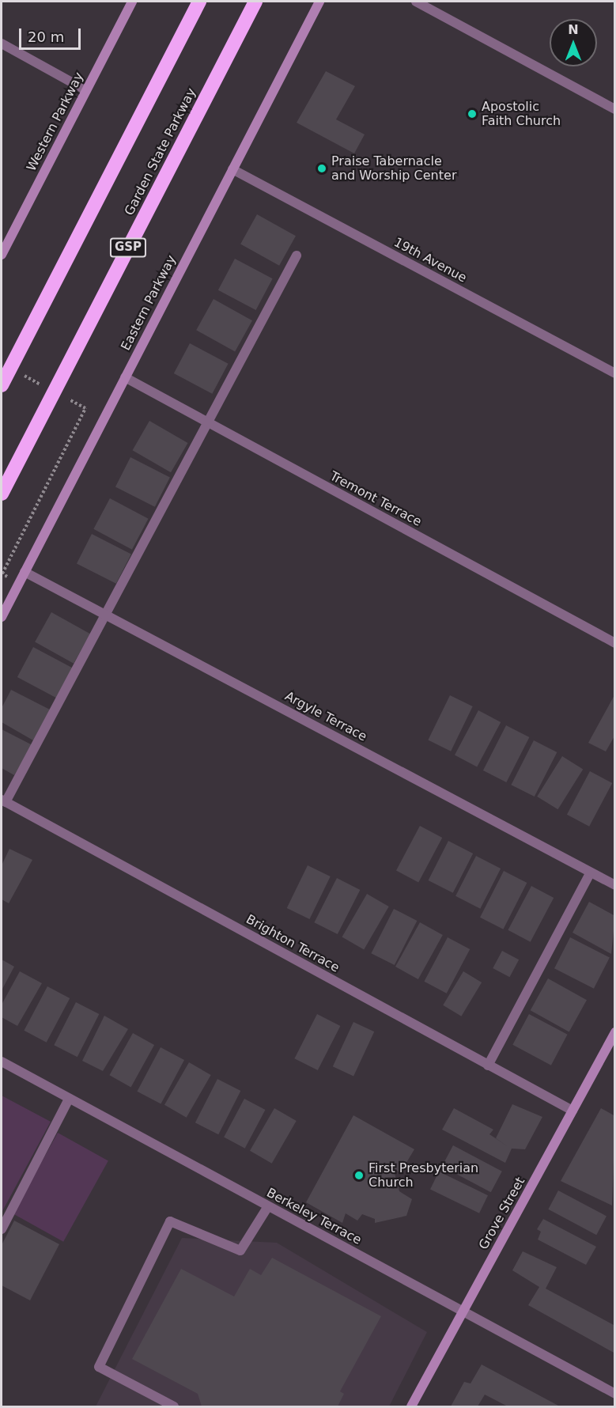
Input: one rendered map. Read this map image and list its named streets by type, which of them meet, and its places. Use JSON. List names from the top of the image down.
{
  "streets": {
    "highway": ["Garden State Parkway", "GSP"],
    "main road": ["Western Parkway", "Eastern Parkway", "Grove Street"],
    "street": [
      "19th Avenue",
      "Tremont Terrace",
      "Argyle Terrace",
      "Brighton Terrace",
      "Berkeley Terrace"
    ]
  },
  "crossings": [
    ["19th Avenue", "Eastern Parkway"],
    ["Eastern Parkway", "Tremont Terrace"],
    ["Eastern Parkway", "Argyle Terrace"],
    ["Brighton Terrace", "Grove Street"],
    ["Grove Street", "Berkeley Terrace"]
  ],
  "places": ["Apostolic Faith Church", "Praise Tabernacle and Worship Center", "First Presbyterian Church"],
  "scale_bar": "20 m",
  "north": "top"
}
